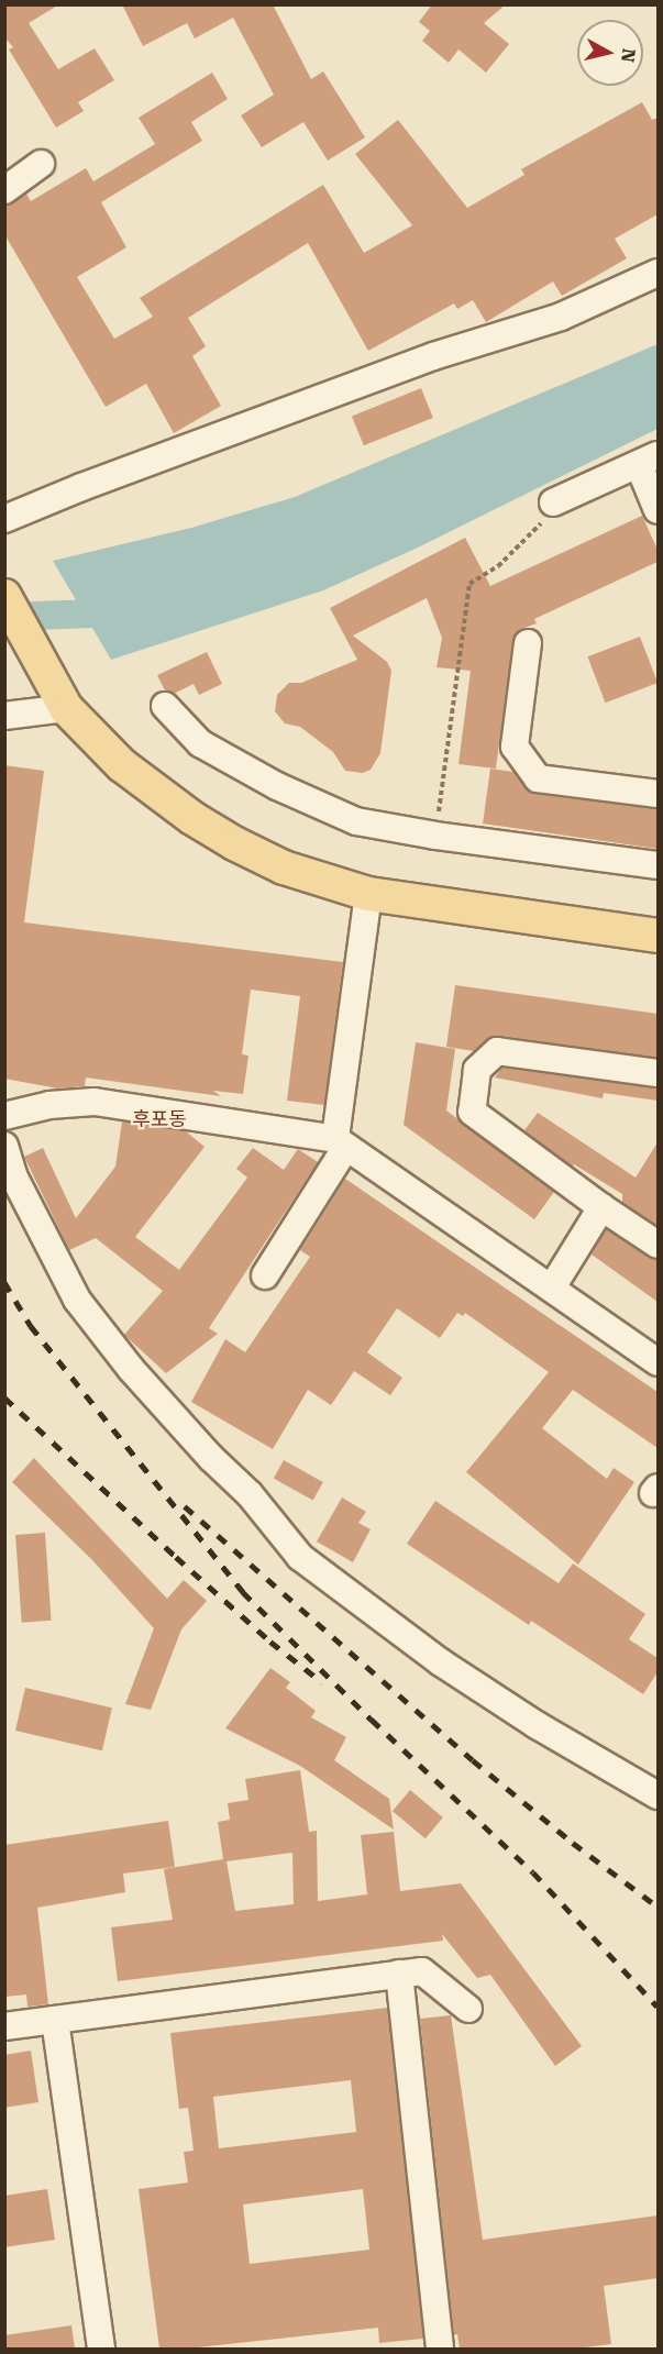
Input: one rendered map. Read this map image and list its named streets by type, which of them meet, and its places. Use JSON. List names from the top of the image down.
{
  "districts": ["후포동"],
  "north": "right"
}
